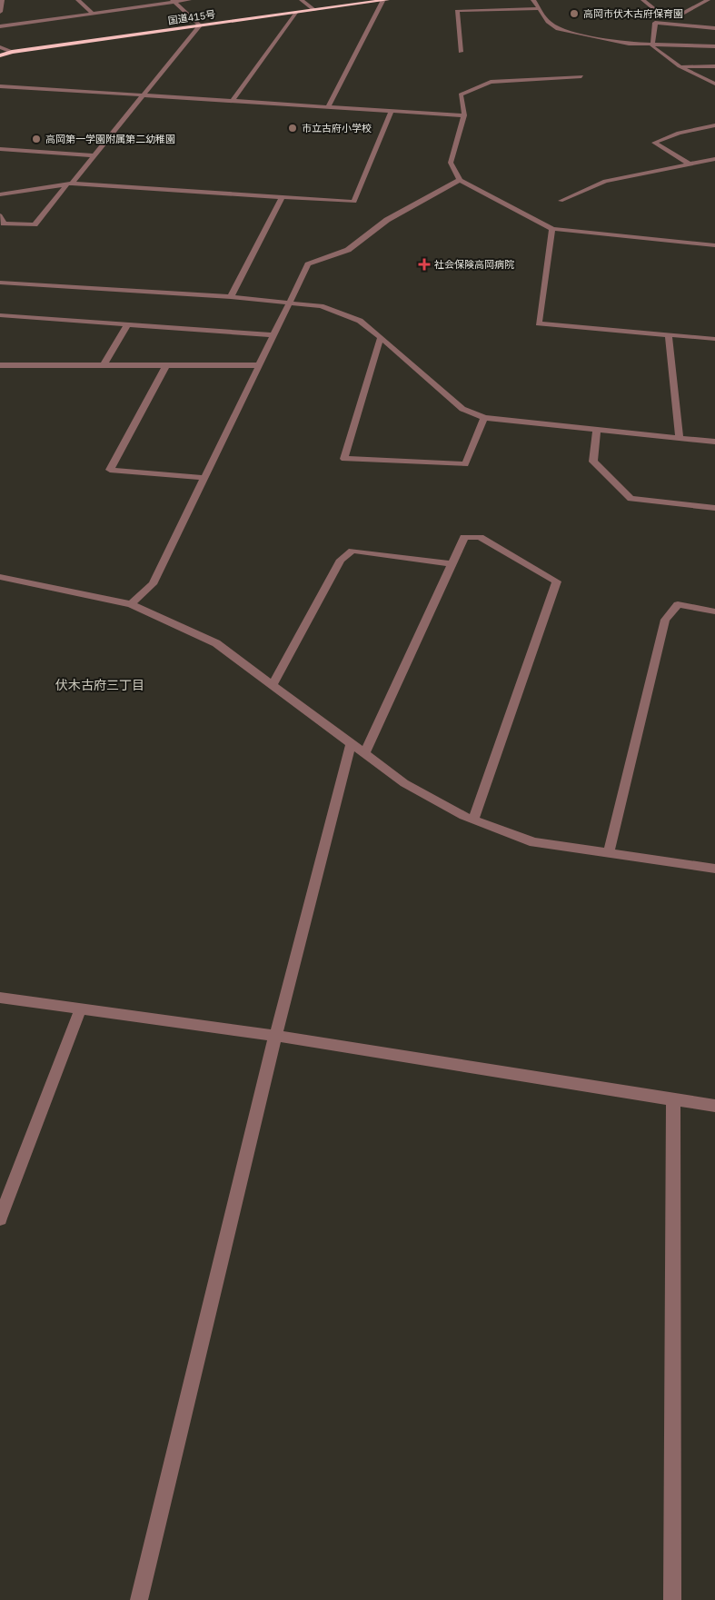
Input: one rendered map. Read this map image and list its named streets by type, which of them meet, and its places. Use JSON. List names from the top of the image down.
{
  "streets": {
    "highway": ["国道415号"]
  },
  "districts": ["伏木古府三丁目"],
  "places": {
    "other": ["高岡市伏木古府保育園", "市立古府小学校", "高岡第一学園附属第二幼稚園"],
    "health": ["社会保険高岡病院"]
  }
}
